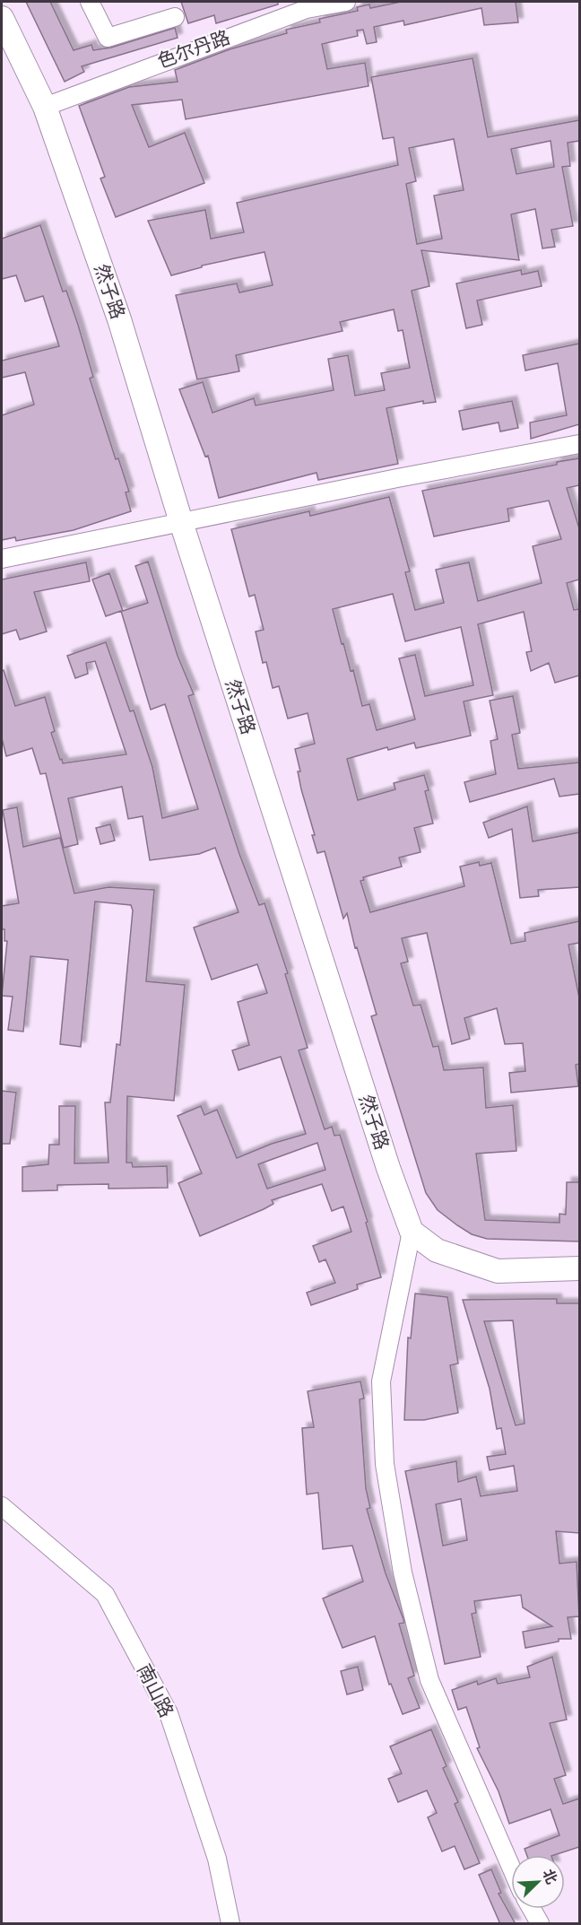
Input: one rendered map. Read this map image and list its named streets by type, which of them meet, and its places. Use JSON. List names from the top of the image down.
{
  "streets": {
    "main road": ["然子路"],
    "street": ["色尔丹路", "南山路"]
  },
  "crossings": [
    ["色尔丹路", "然子路"]
  ],
  "north": "top right"
}
